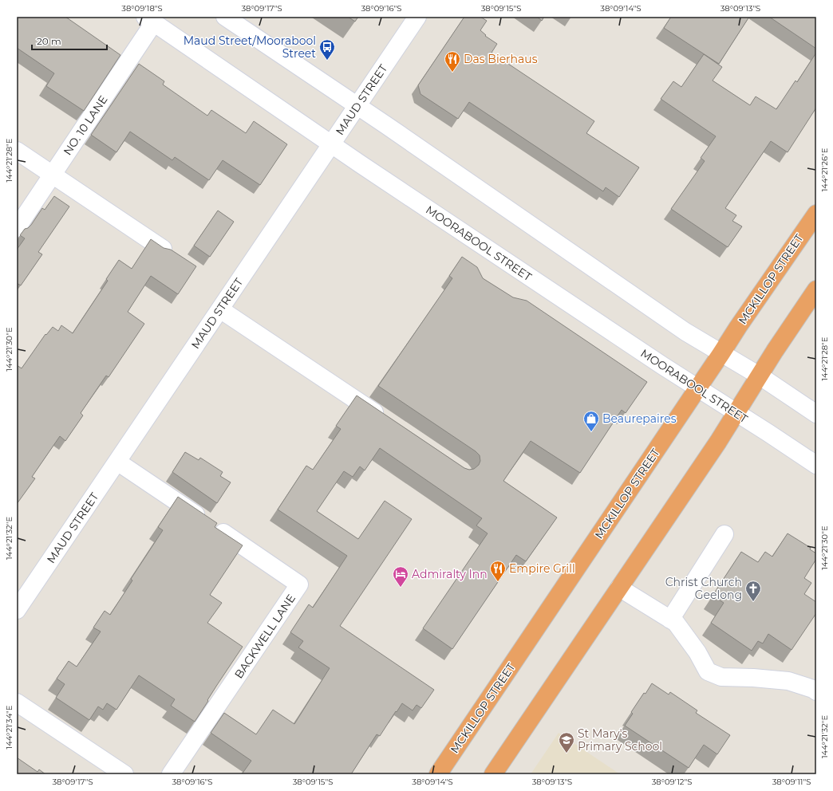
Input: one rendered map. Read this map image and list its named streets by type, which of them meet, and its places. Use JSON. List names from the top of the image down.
{
  "streets": {
    "highway": ["MCKILLOP STREET"],
    "street": [
      "MAUD STREET",
      "NO. 10 LANE",
      "MOORABOOL STREET",
      "BACKWELL LANE"
    ]
  },
  "crossings": [
    ["MAUD STREET", "MOORABOOL STREET"],
    ["MAUD STREET", "BACKWELL LANE"],
    ["NO. 10 LANE", "MOORABOOL STREET"],
    ["MOORABOOL STREET", "MCKILLOP STREET"]
  ],
  "places": {
    "bus stop": ["Maud Street/Moorabool Street"],
    "restaurant": ["Das Bierhaus", "Empire Grill"],
    "shop": ["Beaurepaires"],
    "hotel": ["Admiralty Inn"],
    "church": ["Christ Church Geelong"],
    "school or university": ["St Mary's Primary School"]
  },
  "scale_bar": "20 m",
  "coordinates": [
    "38°09'18\"S",
    "38°09'17\"S",
    "38°09'16\"S",
    "38°09'15\"S",
    "38°09'14\"S",
    "38°09'13\"S",
    "144°21'28\"E",
    "144°21'26\"E",
    "144°21'30\"E",
    "144°21'32\"E",
    "144°21'34\"E",
    "38°09'12\"S",
    "38°09'11\"S"
  ]
}
